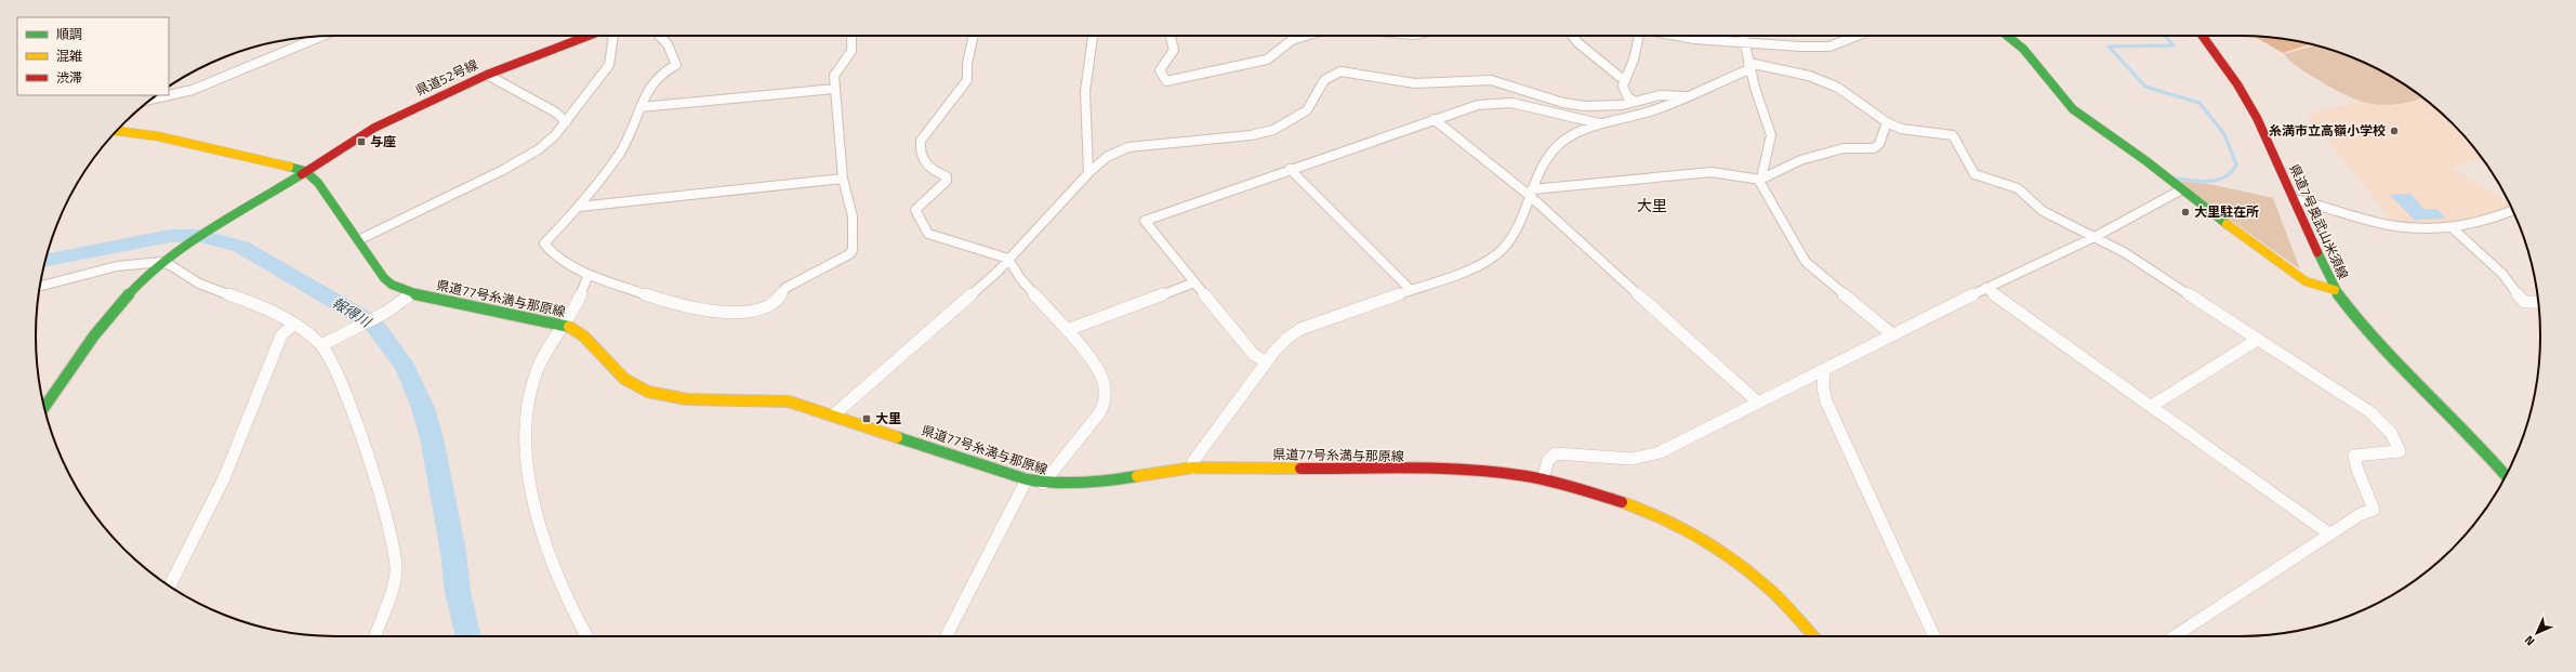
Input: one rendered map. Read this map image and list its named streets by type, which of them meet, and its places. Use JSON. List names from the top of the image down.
{
  "streets": {
    "main road": ["県道52号線", "県道7号奥武山米須線", "県道77号糸満与那原線"]
  },
  "crossings": [
    ["県道52号線", "県道77号糸満与那原線"]
  ],
  "districts": ["大里"],
  "water": ["報得川"],
  "places": {
    "other": ["糸満市立高嶺小学校", "大里駐在所"],
    "transit": ["与座", "大里"]
  },
  "legend": ["順調", "混雑", "渋滞"],
  "north": "bottom left"
}
